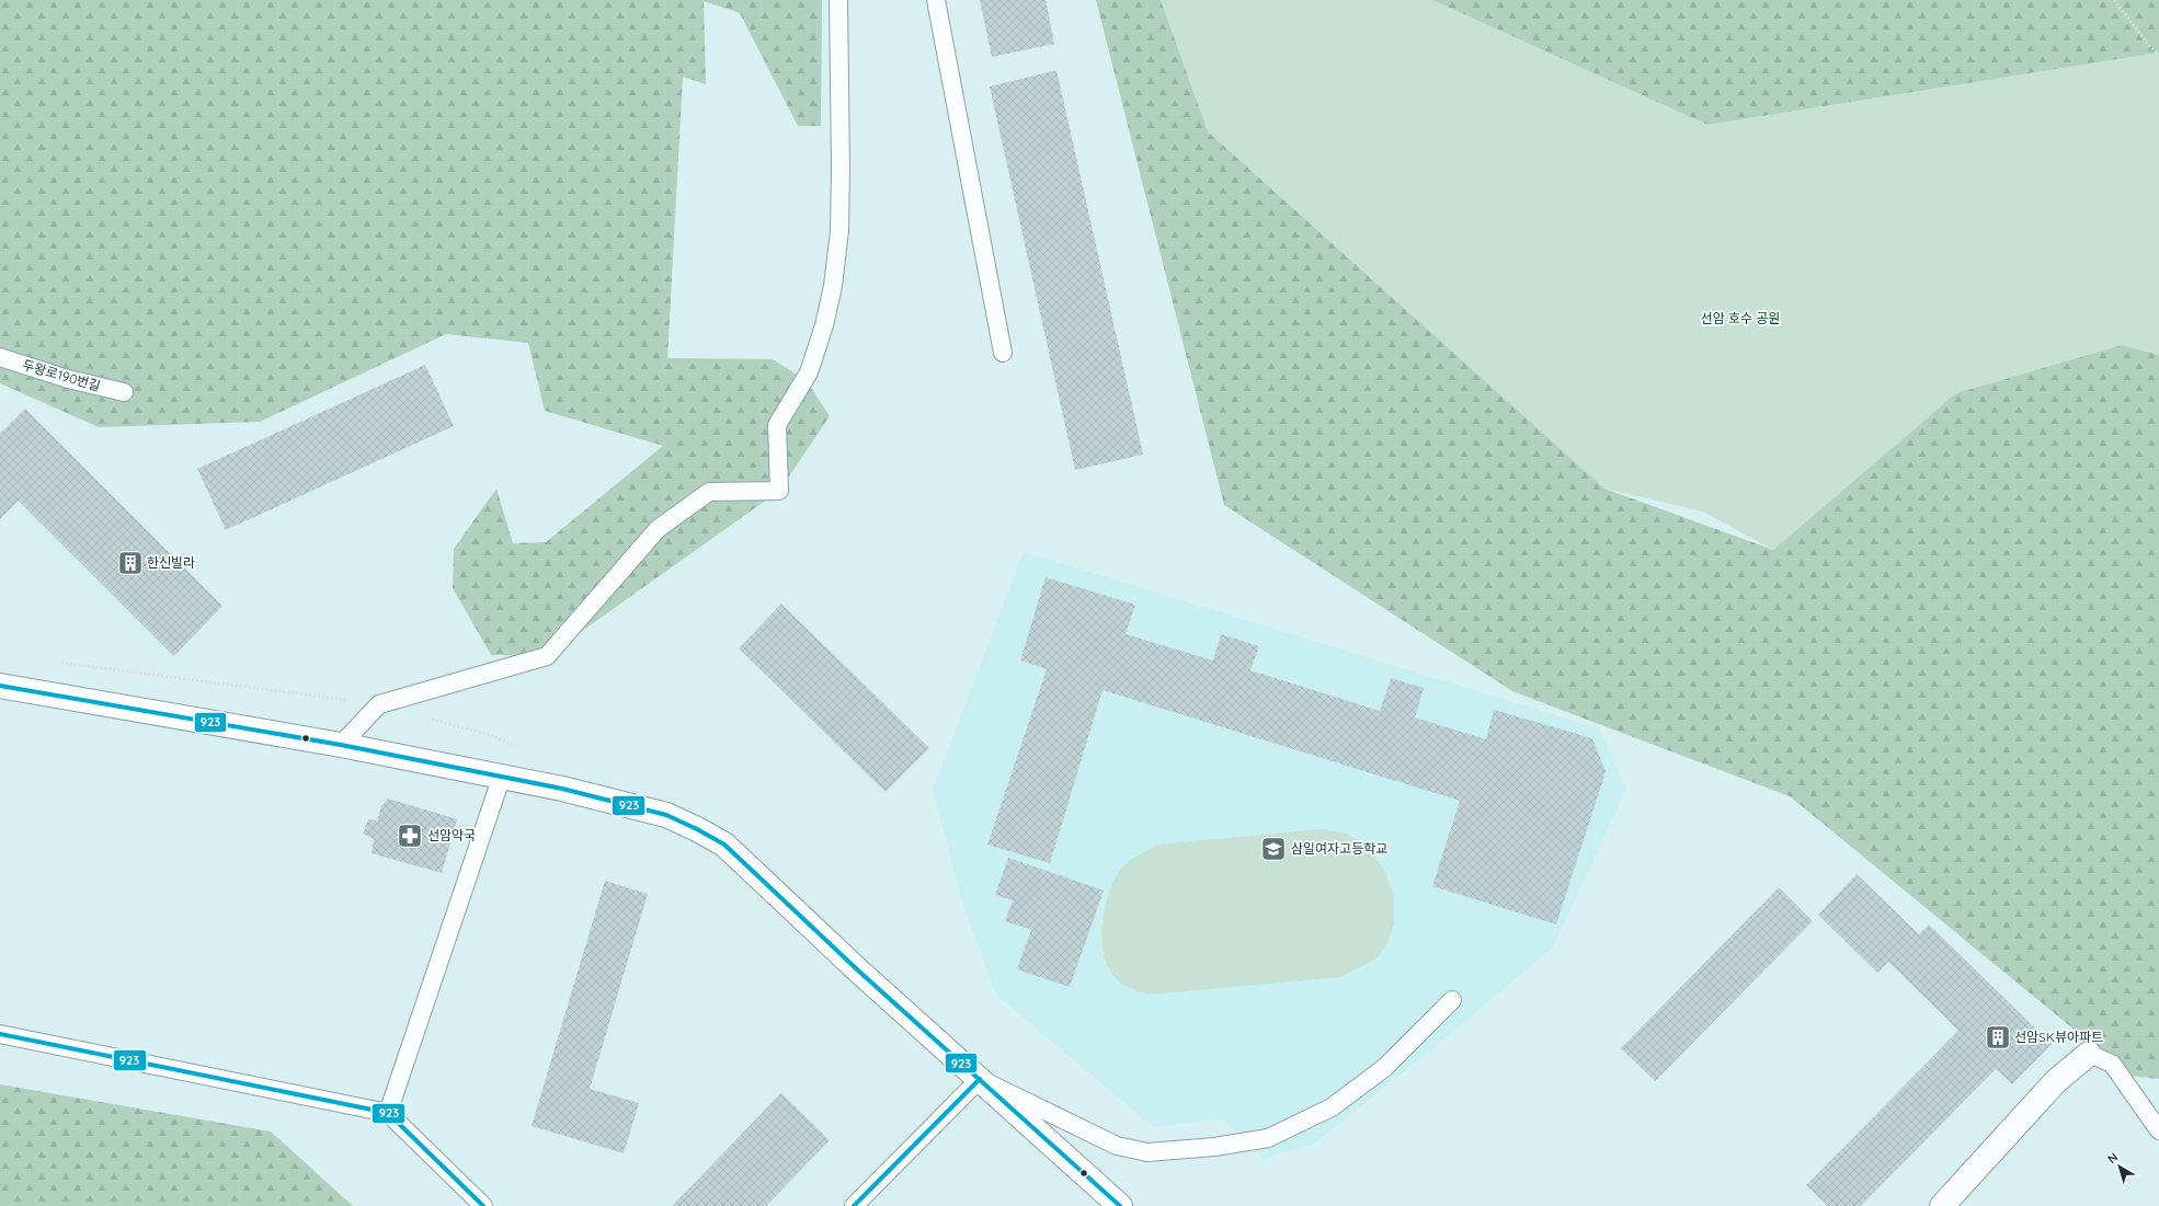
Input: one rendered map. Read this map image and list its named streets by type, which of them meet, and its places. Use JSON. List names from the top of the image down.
{
  "streets": {
    "lane": ["두왕로190번길"]
  },
  "parks": ["선암 호수 공원"],
  "places": {
    "building": ["한신빌라", "선암SK뷰아파트"],
    "pharmacy": ["선암약국"],
    "school or university": ["삼일여자고등학교"]
  },
  "lines": ["transit line 923"],
  "north": "top left"
}
